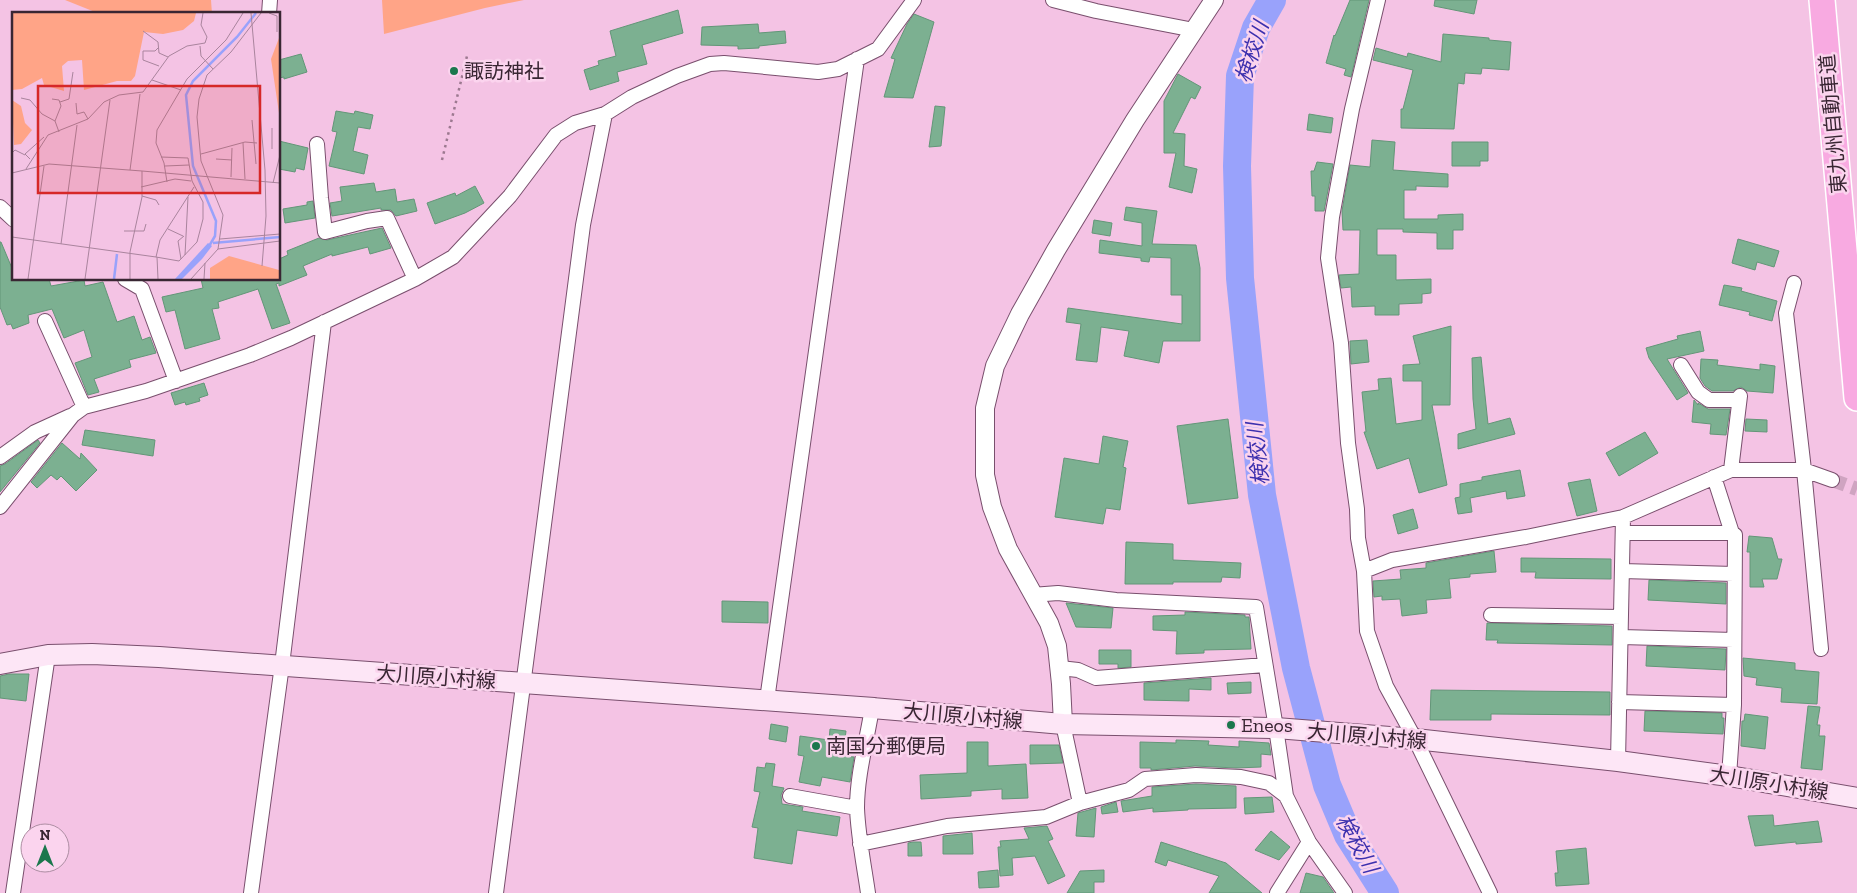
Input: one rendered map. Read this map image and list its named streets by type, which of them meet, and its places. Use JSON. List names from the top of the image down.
{
  "streets": {
    "highway": ["東九州自動車道"],
    "main road": ["大川原小村線"]
  },
  "water": ["検校川"],
  "places": ["諏訪神社", "Eneos", "南国分郵便局"],
  "north": "top"
}
